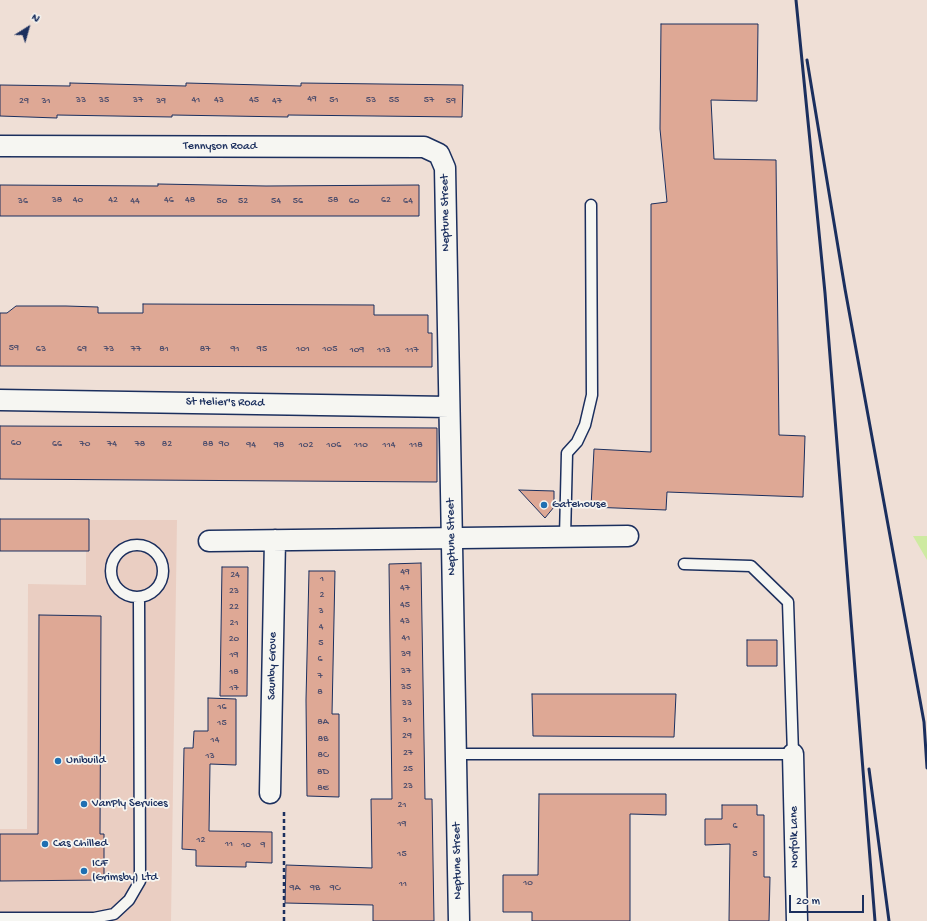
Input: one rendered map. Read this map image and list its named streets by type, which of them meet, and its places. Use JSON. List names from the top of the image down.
{
  "streets": {
    "street": [
      "Tennyson Road",
      "Neptune Street",
      "St Helier's Road",
      "Saunby Grove",
      "Norfolk Lane"
    ]
  },
  "crossings": [
    ["Tennyson Road", "Neptune Street"],
    ["Neptune Street", "St Helier's Road"]
  ],
  "places": [
    "Gatehouse",
    "Unibuild",
    "VanPly Services",
    "Cas Chilled",
    "ICF (Grimsby) Ltd"
  ],
  "house_numbers": [
    "49",
    "33",
    "35",
    "37",
    "41",
    "43",
    "45",
    "51",
    "53",
    "55",
    "57",
    "29",
    "31",
    "39",
    "47",
    "59",
    "38",
    "40",
    "42",
    "46",
    "48",
    "58",
    "62",
    "36",
    "44",
    "50",
    "52",
    "54",
    "56",
    "60",
    "64",
    "59",
    "63",
    "69",
    "73",
    "77",
    "81",
    "87",
    "91",
    "95",
    "101",
    "105",
    "109",
    "113",
    "117",
    "60",
    "66",
    "70",
    "74",
    "78",
    "82",
    "88",
    "90",
    "94",
    "98",
    "102",
    "106",
    "110",
    "114",
    "118",
    "49",
    "24",
    "1",
    "47",
    "23",
    "2",
    "45",
    "22",
    "3",
    "43",
    "21",
    "4",
    "41",
    "20",
    "5",
    "39",
    "19",
    "6",
    "37",
    "18",
    "7",
    "35",
    "17",
    "8",
    "33",
    "16",
    "31",
    "8A",
    "15",
    "29",
    "8B",
    "14",
    "27",
    "8C",
    "13",
    "25",
    "8D",
    "23",
    "8E",
    "21",
    "19",
    "6",
    "12",
    "11",
    "10",
    "9",
    "15",
    "5",
    "10",
    "11",
    "9A",
    "9B",
    "9C"
  ],
  "scale_bar": "20 m",
  "north": "top right"
}
